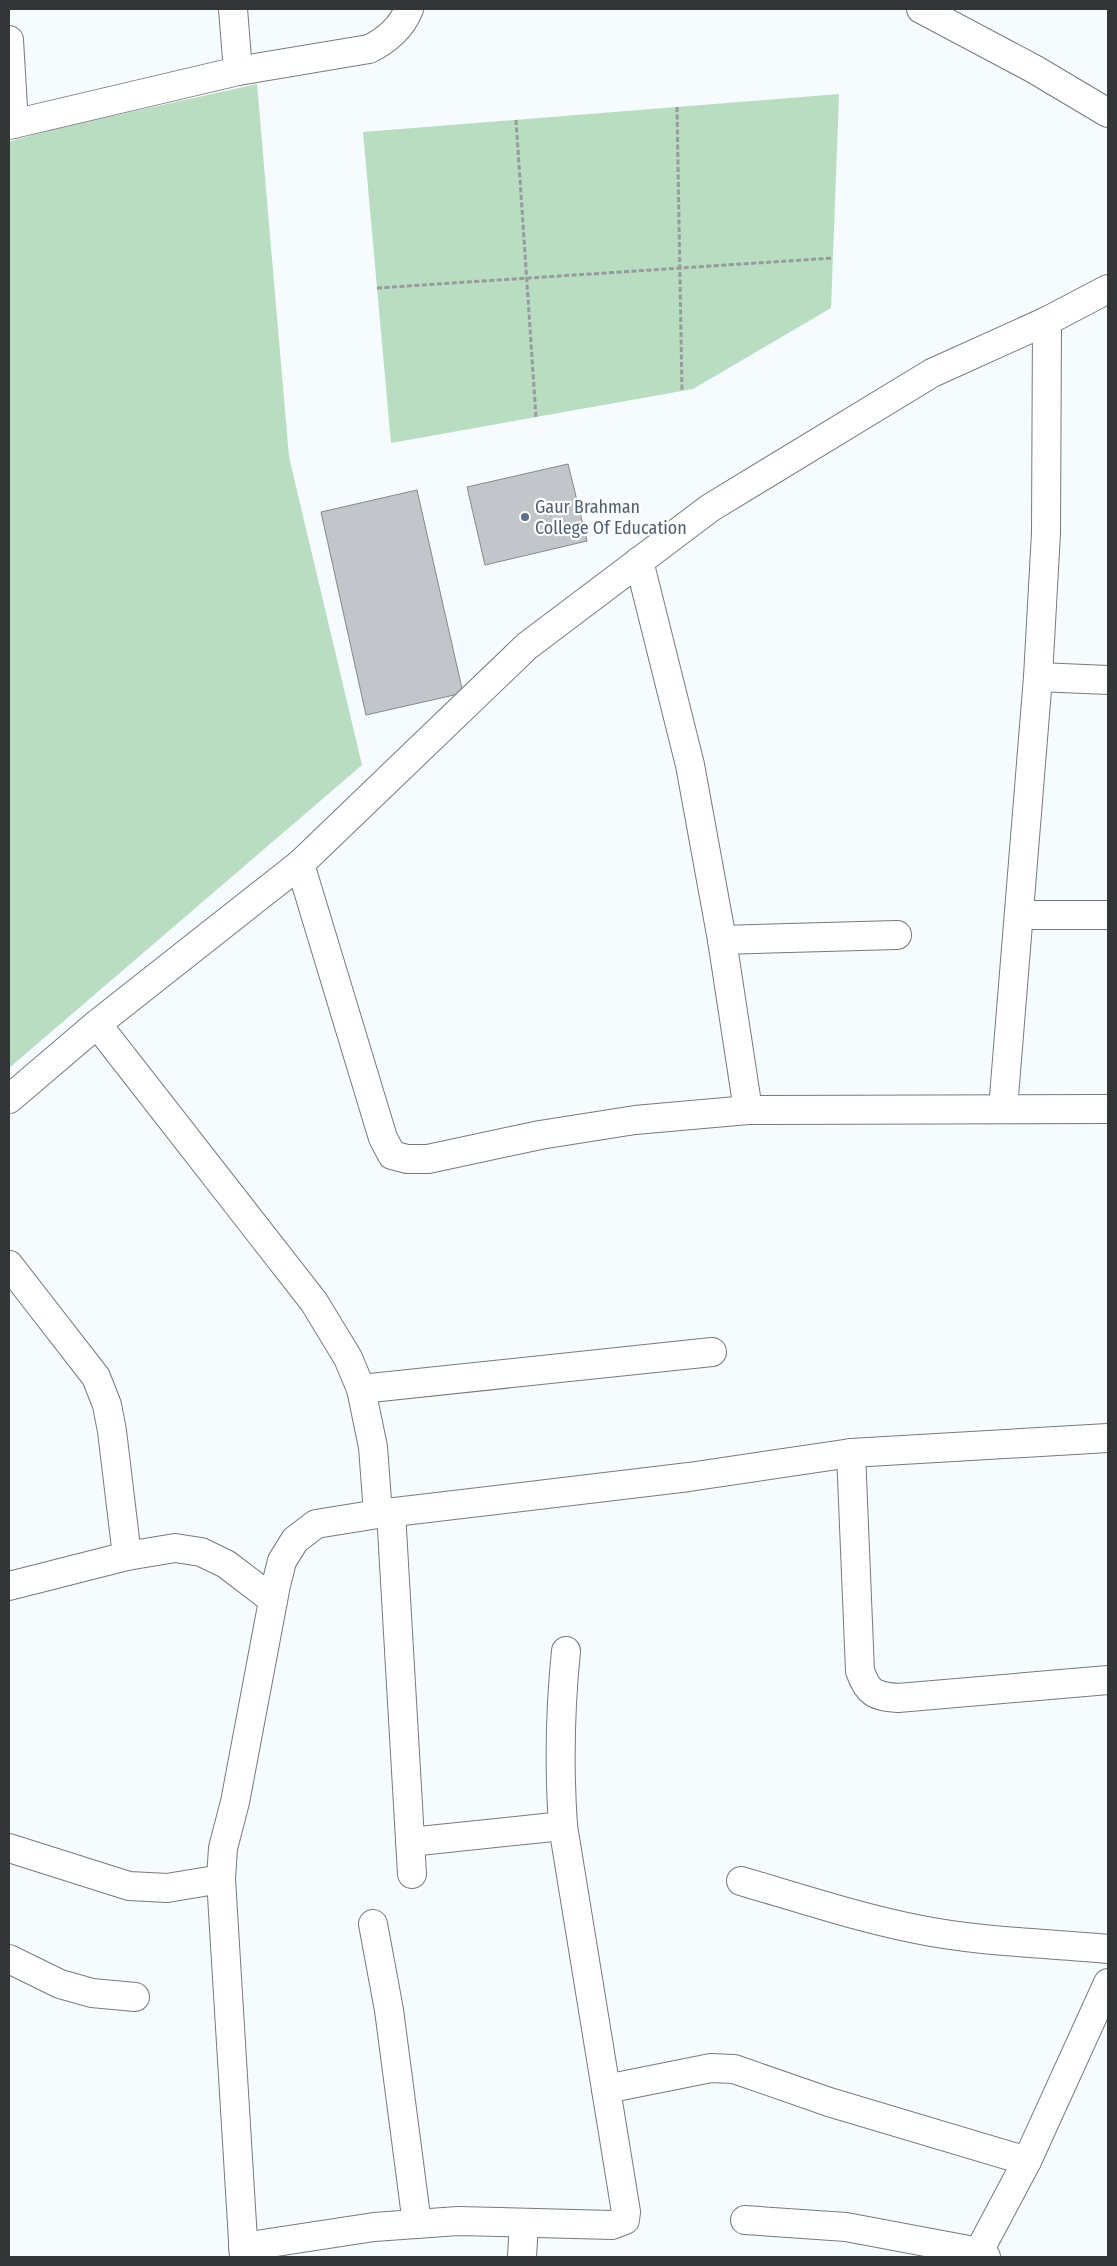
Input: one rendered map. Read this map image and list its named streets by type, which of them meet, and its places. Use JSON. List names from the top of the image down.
{
  "places": ["Gaur Brahman College Of Education"]
}
